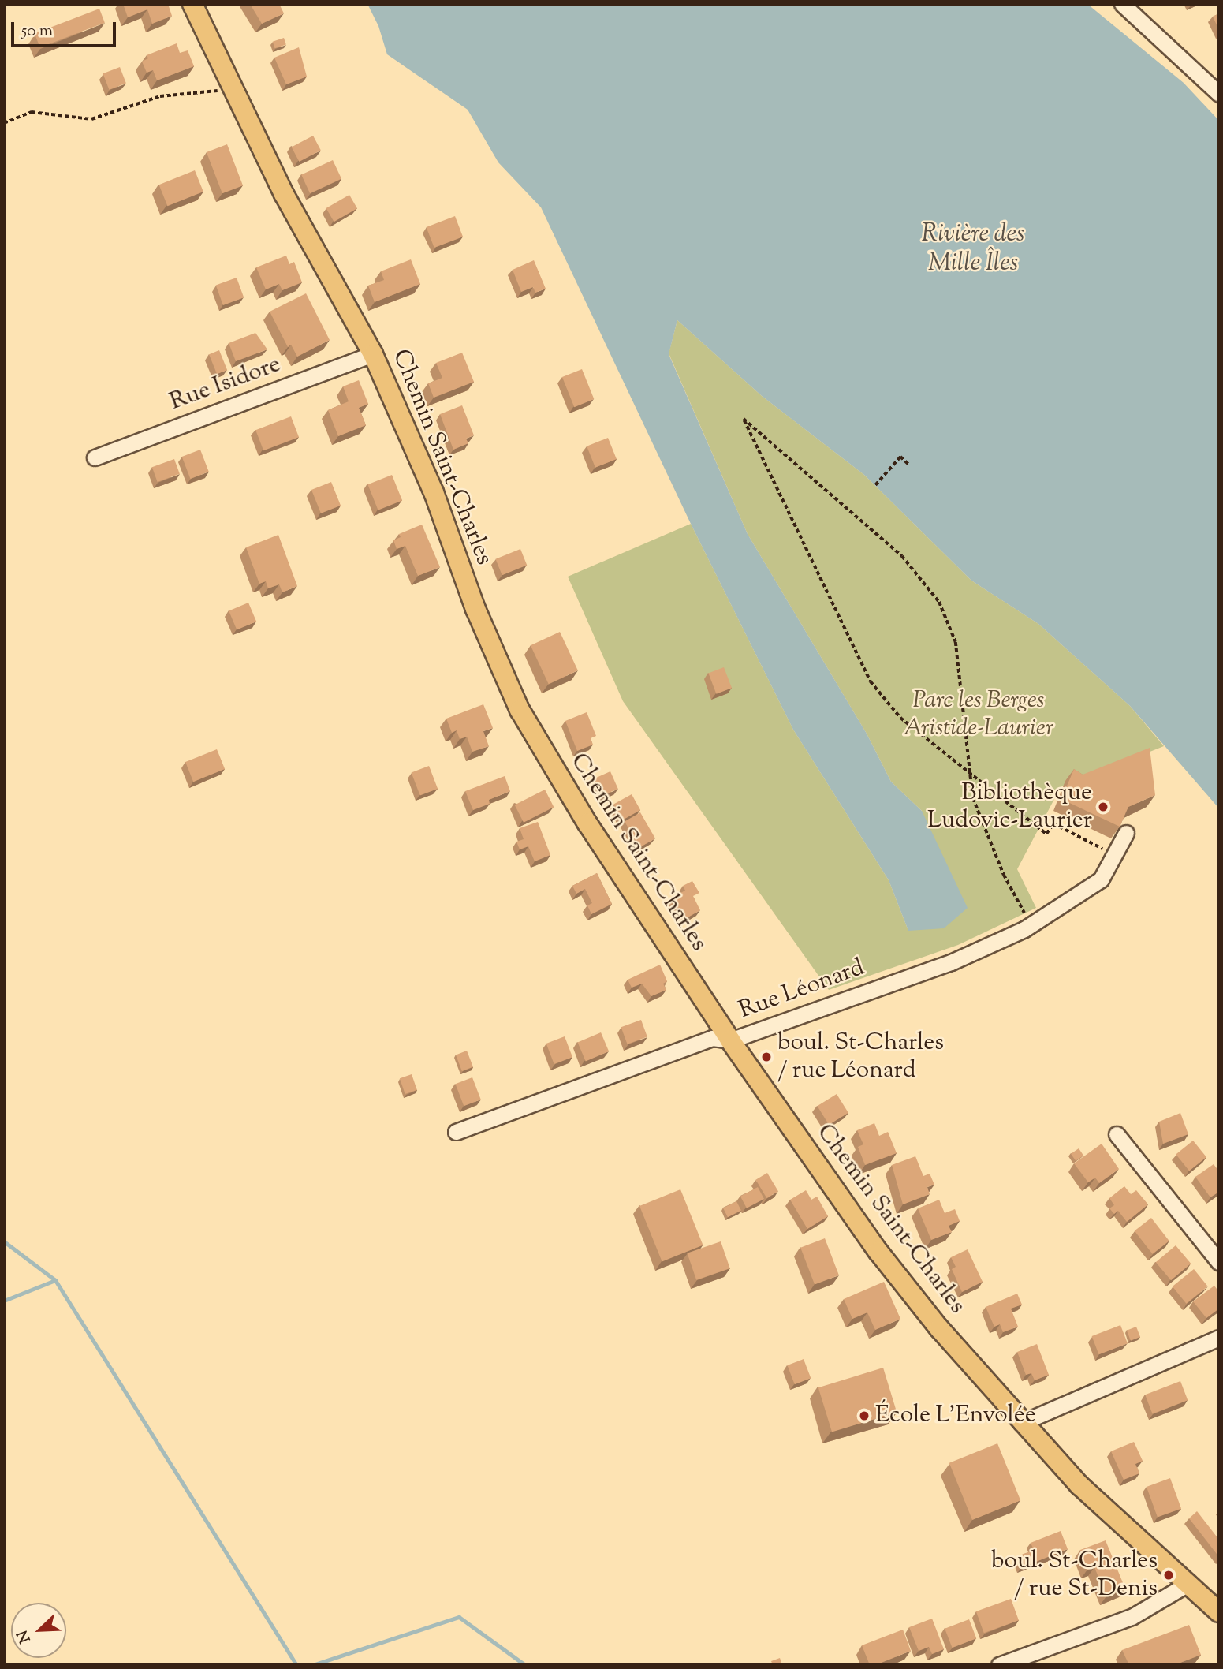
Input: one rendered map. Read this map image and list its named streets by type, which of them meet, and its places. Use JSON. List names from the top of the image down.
{
  "streets": {
    "main road": ["Chemin Saint-Charles"],
    "street": ["Rue Isidore", "Rue Léonard"]
  },
  "crossings": [
    ["Rue Isidore", "Chemin Saint-Charles"],
    ["Chemin Saint-Charles", "Rue Léonard"]
  ],
  "water": ["Rivière des Mille Îles"],
  "parks": ["Parc les Berges Aristide-Laurier"],
  "places": [
    "Bibliothèque Ludovic-Laurier",
    "boul. St-Charles / rue Léonard",
    "École L'Envolée",
    "boul. St-Charles / rue St-Denis"
  ],
  "scale_bar": "50 m",
  "north": "bottom left"
}
